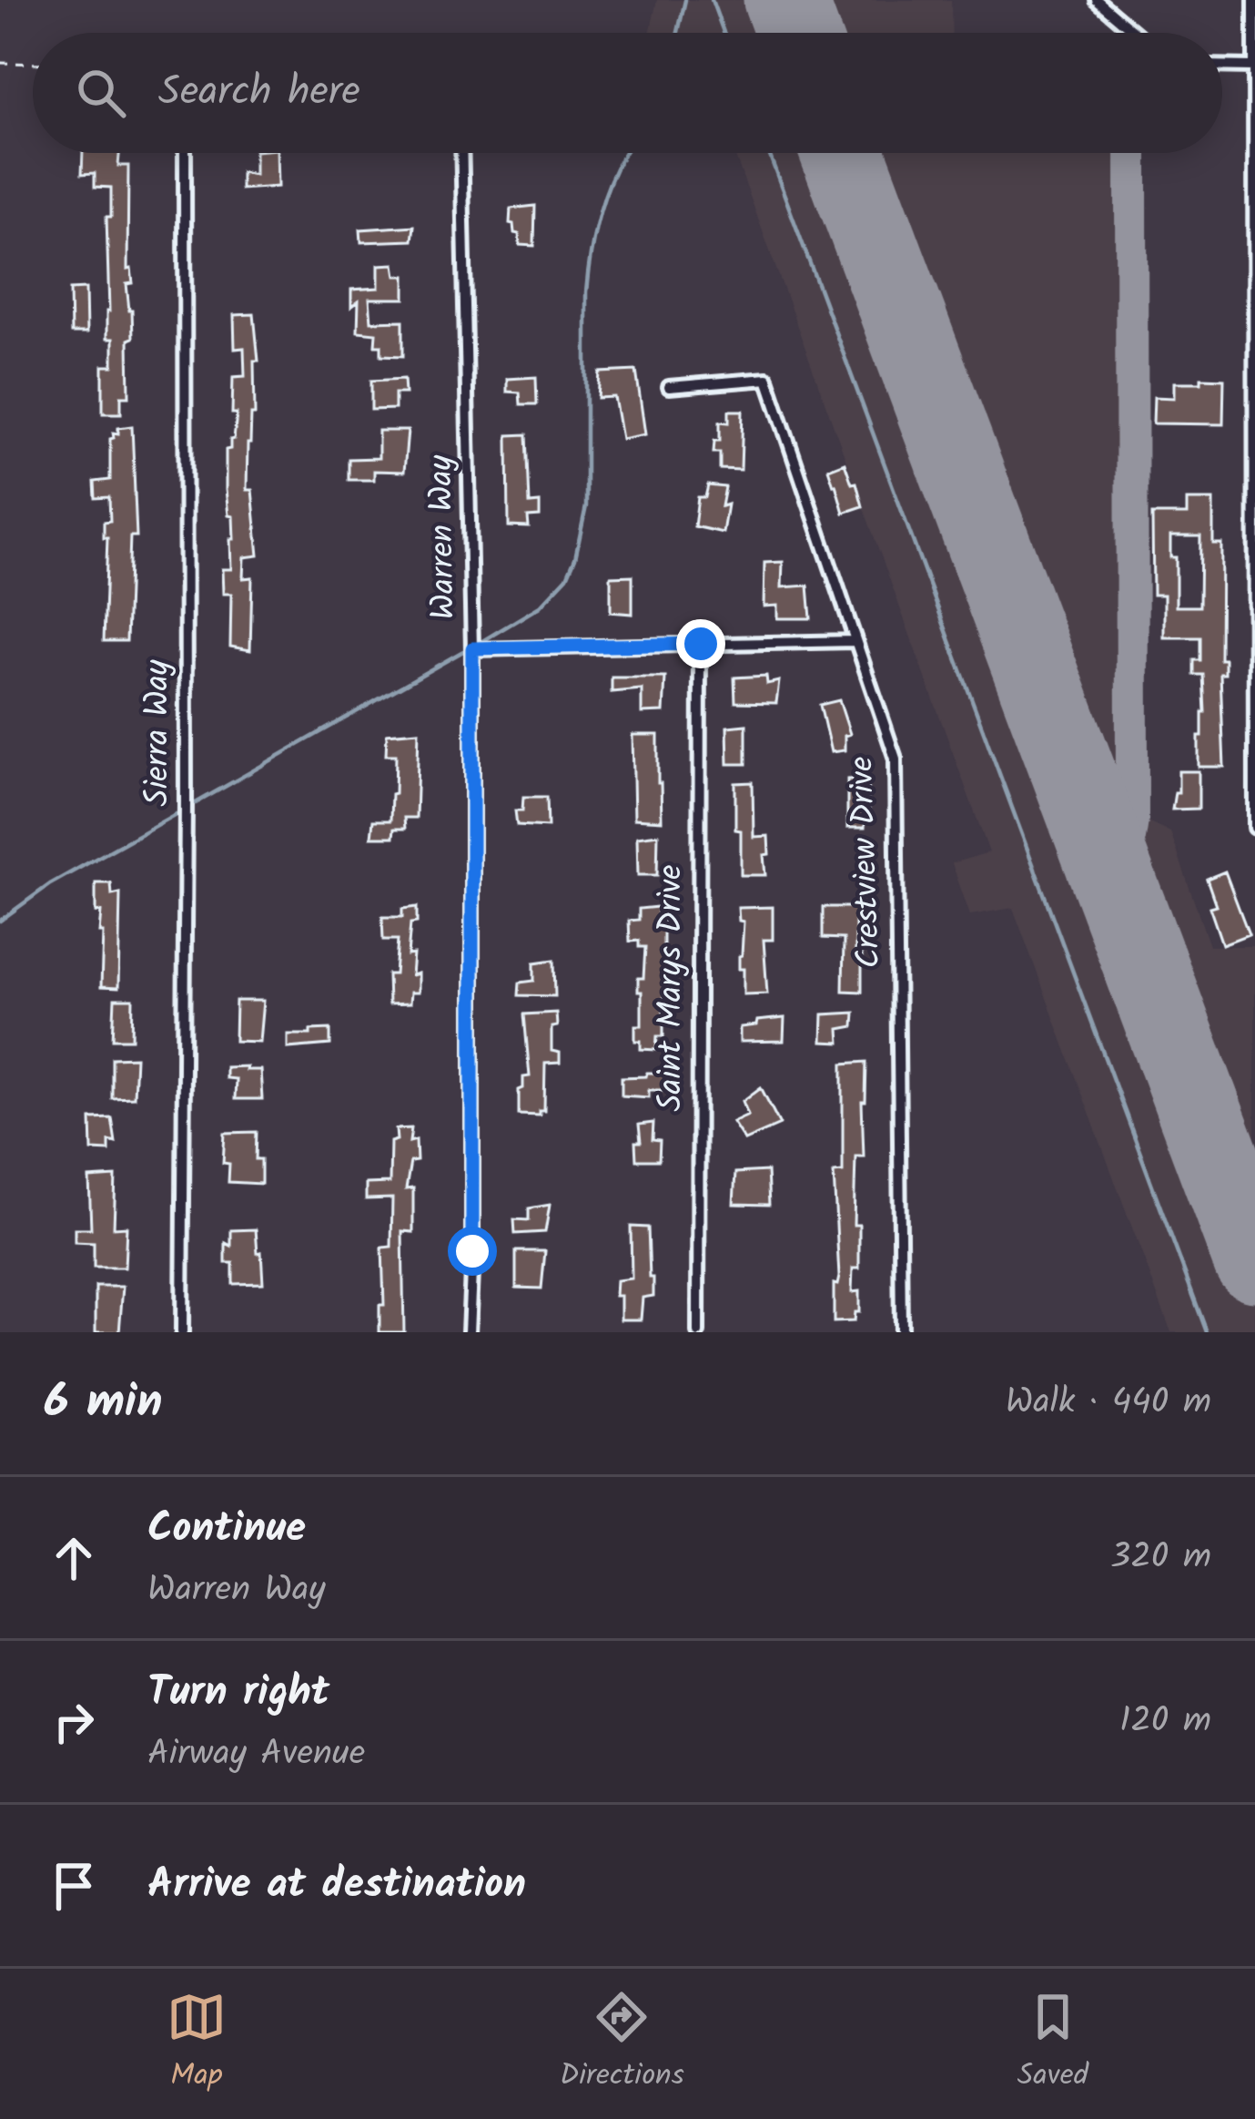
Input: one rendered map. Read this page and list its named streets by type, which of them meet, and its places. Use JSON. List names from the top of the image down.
{
  "streets": {
    "street": [
      "Warren Way",
      "Sierra Way",
      "Crestview Drive",
      "Saint Marys Drive"
    ]
  },
  "page": {
    "search": "Search here",
    "heading": ["6 min", "Walk · 440 m"],
    "list": [
      ["Continue", "Warren Way", "320 m"],
      ["Turn right", "Airway Avenue", "120 m"],
      "Arrive at destination"
    ],
    "nav": ["Map", "Directions", "Saved"]
  }
}
